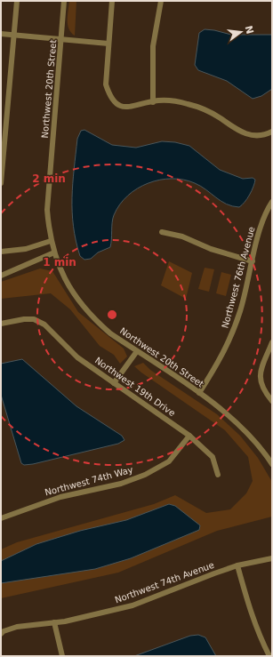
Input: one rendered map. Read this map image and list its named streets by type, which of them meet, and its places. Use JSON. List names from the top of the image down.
{
  "streets": {
    "street": [
      "Northwest 20th Street",
      "Northwest 76th Avenue",
      "Northwest 19th Drive",
      "Northwest 74th Way",
      "Northwest 74th Avenue"
    ]
  },
  "crossings": [
    ["Northwest 20th Street", "Northwest 76th Avenue"],
    ["Northwest 19th Drive", "Northwest 74th Way"]
  ],
  "north": "right",
  "rings": ["2 min", "1 min"]
}
